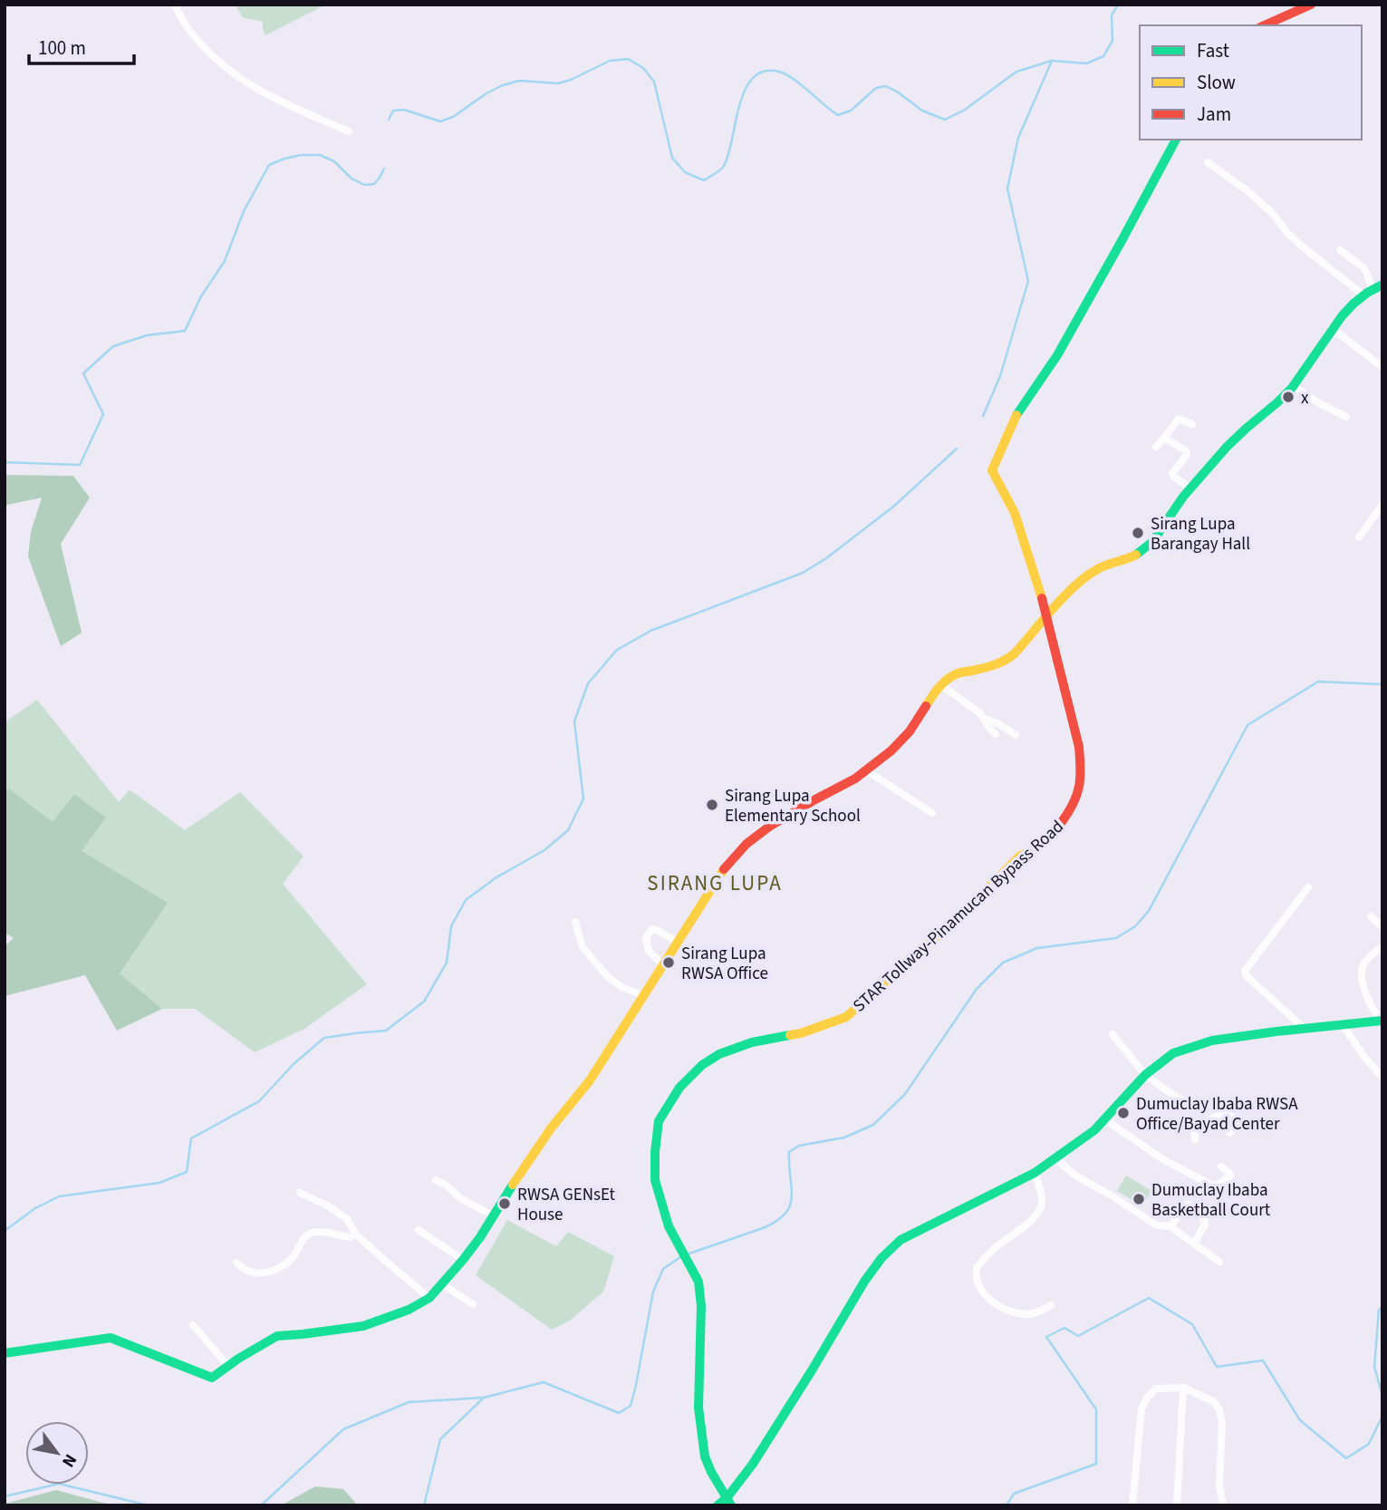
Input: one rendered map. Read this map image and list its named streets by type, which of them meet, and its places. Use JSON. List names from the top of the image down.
{
  "streets": {
    "street": ["STAR Tollway-Pinamucan Bypass Road"]
  },
  "districts": ["SIRANG LUPA"],
  "places": [
    "x",
    "Sirang Lupa Barangay Hall",
    "Sirang Lupa Elementary School",
    "Sirang Lupa RWSA Office",
    "Dumuclay Ibaba RWSA Office/Bayad Center",
    "Dumuclay Ibaba Basketball Court",
    "RWSA GENsEt House"
  ],
  "legend": ["Fast", "Slow", "Jam"],
  "scale_bar": "100 m",
  "north": "bottom right"
}
